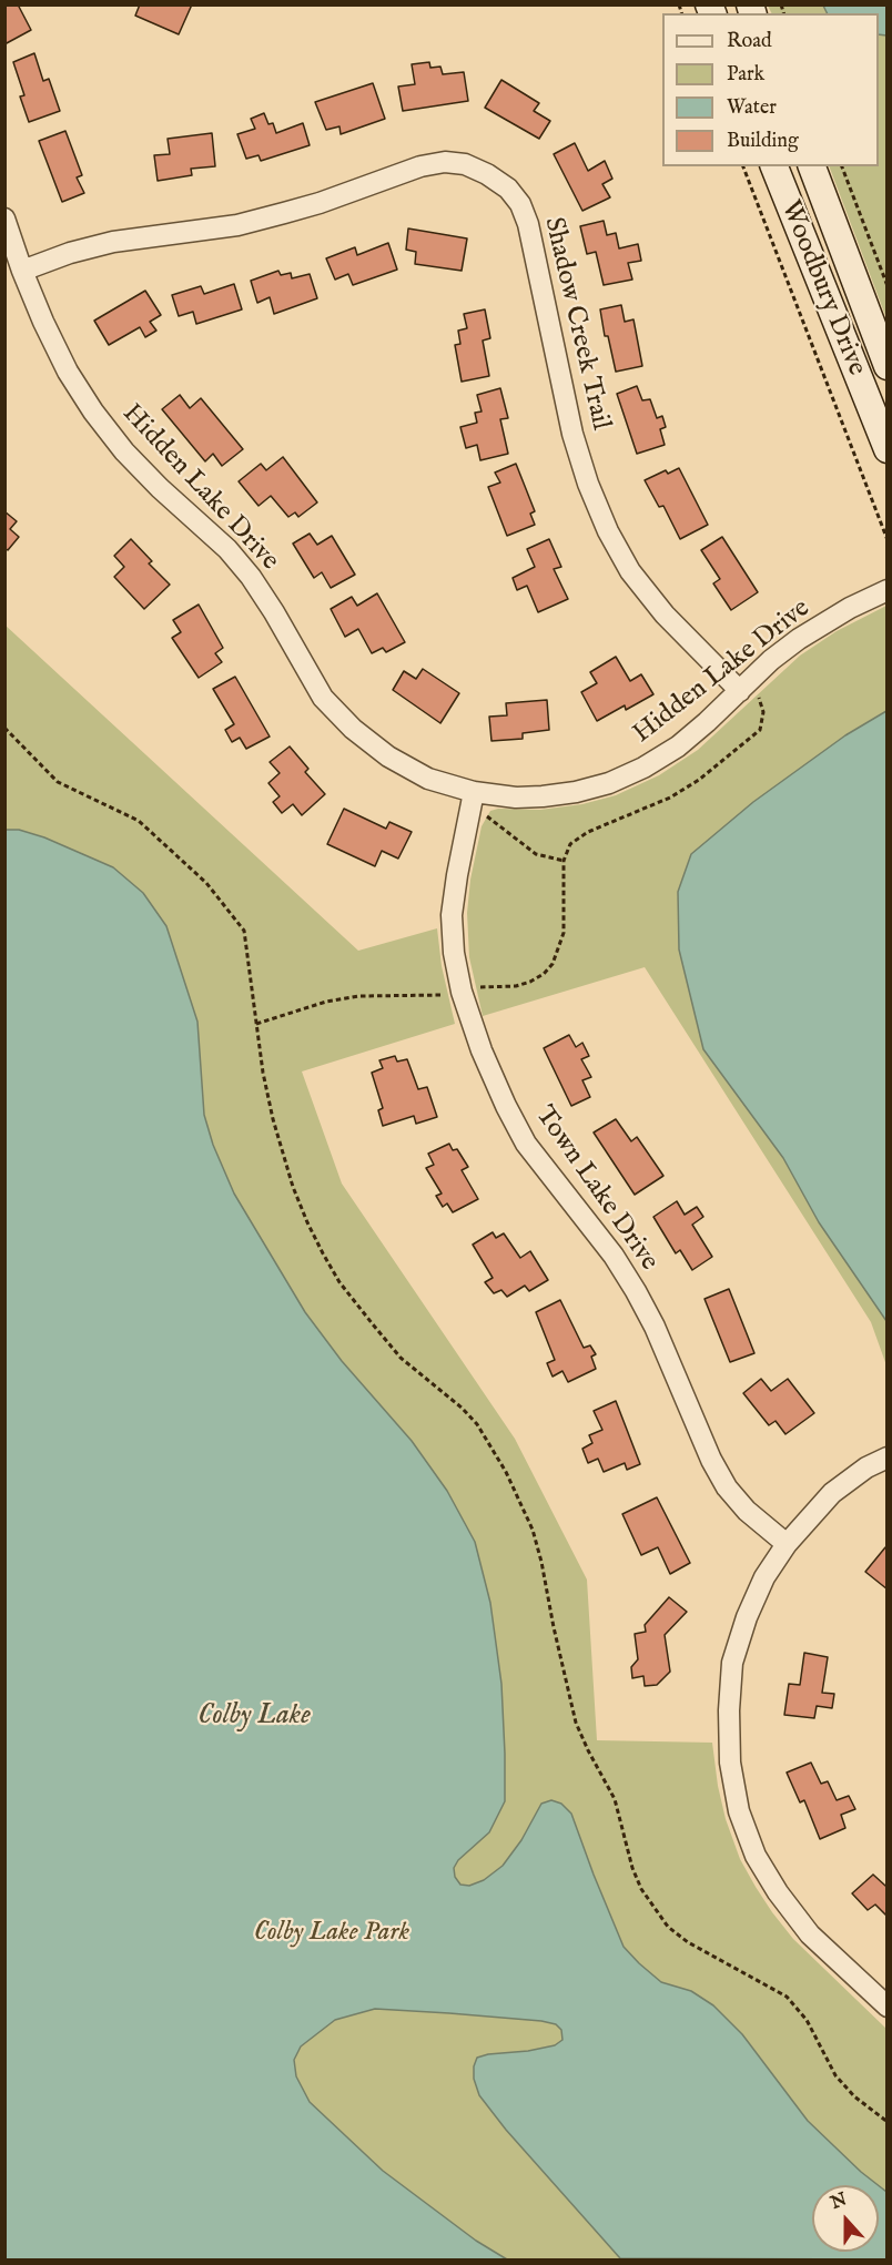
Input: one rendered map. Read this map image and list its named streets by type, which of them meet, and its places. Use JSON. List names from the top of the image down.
{
  "streets": {
    "main road": ["Woodbury Drive"],
    "street": ["Shadow Creek Trail", "Hidden Lake Drive", "Town Lake Drive"]
  },
  "crossings": [
    ["Shadow Creek Trail", "Hidden Lake Drive"],
    ["Hidden Lake Drive", "Town Lake Drive"]
  ],
  "water": ["Colby Lake"],
  "parks": ["Colby Lake Park"],
  "legend": [
    "Road",
    "Park",
    "Water",
    "Building"
  ],
  "north": "top"
}
